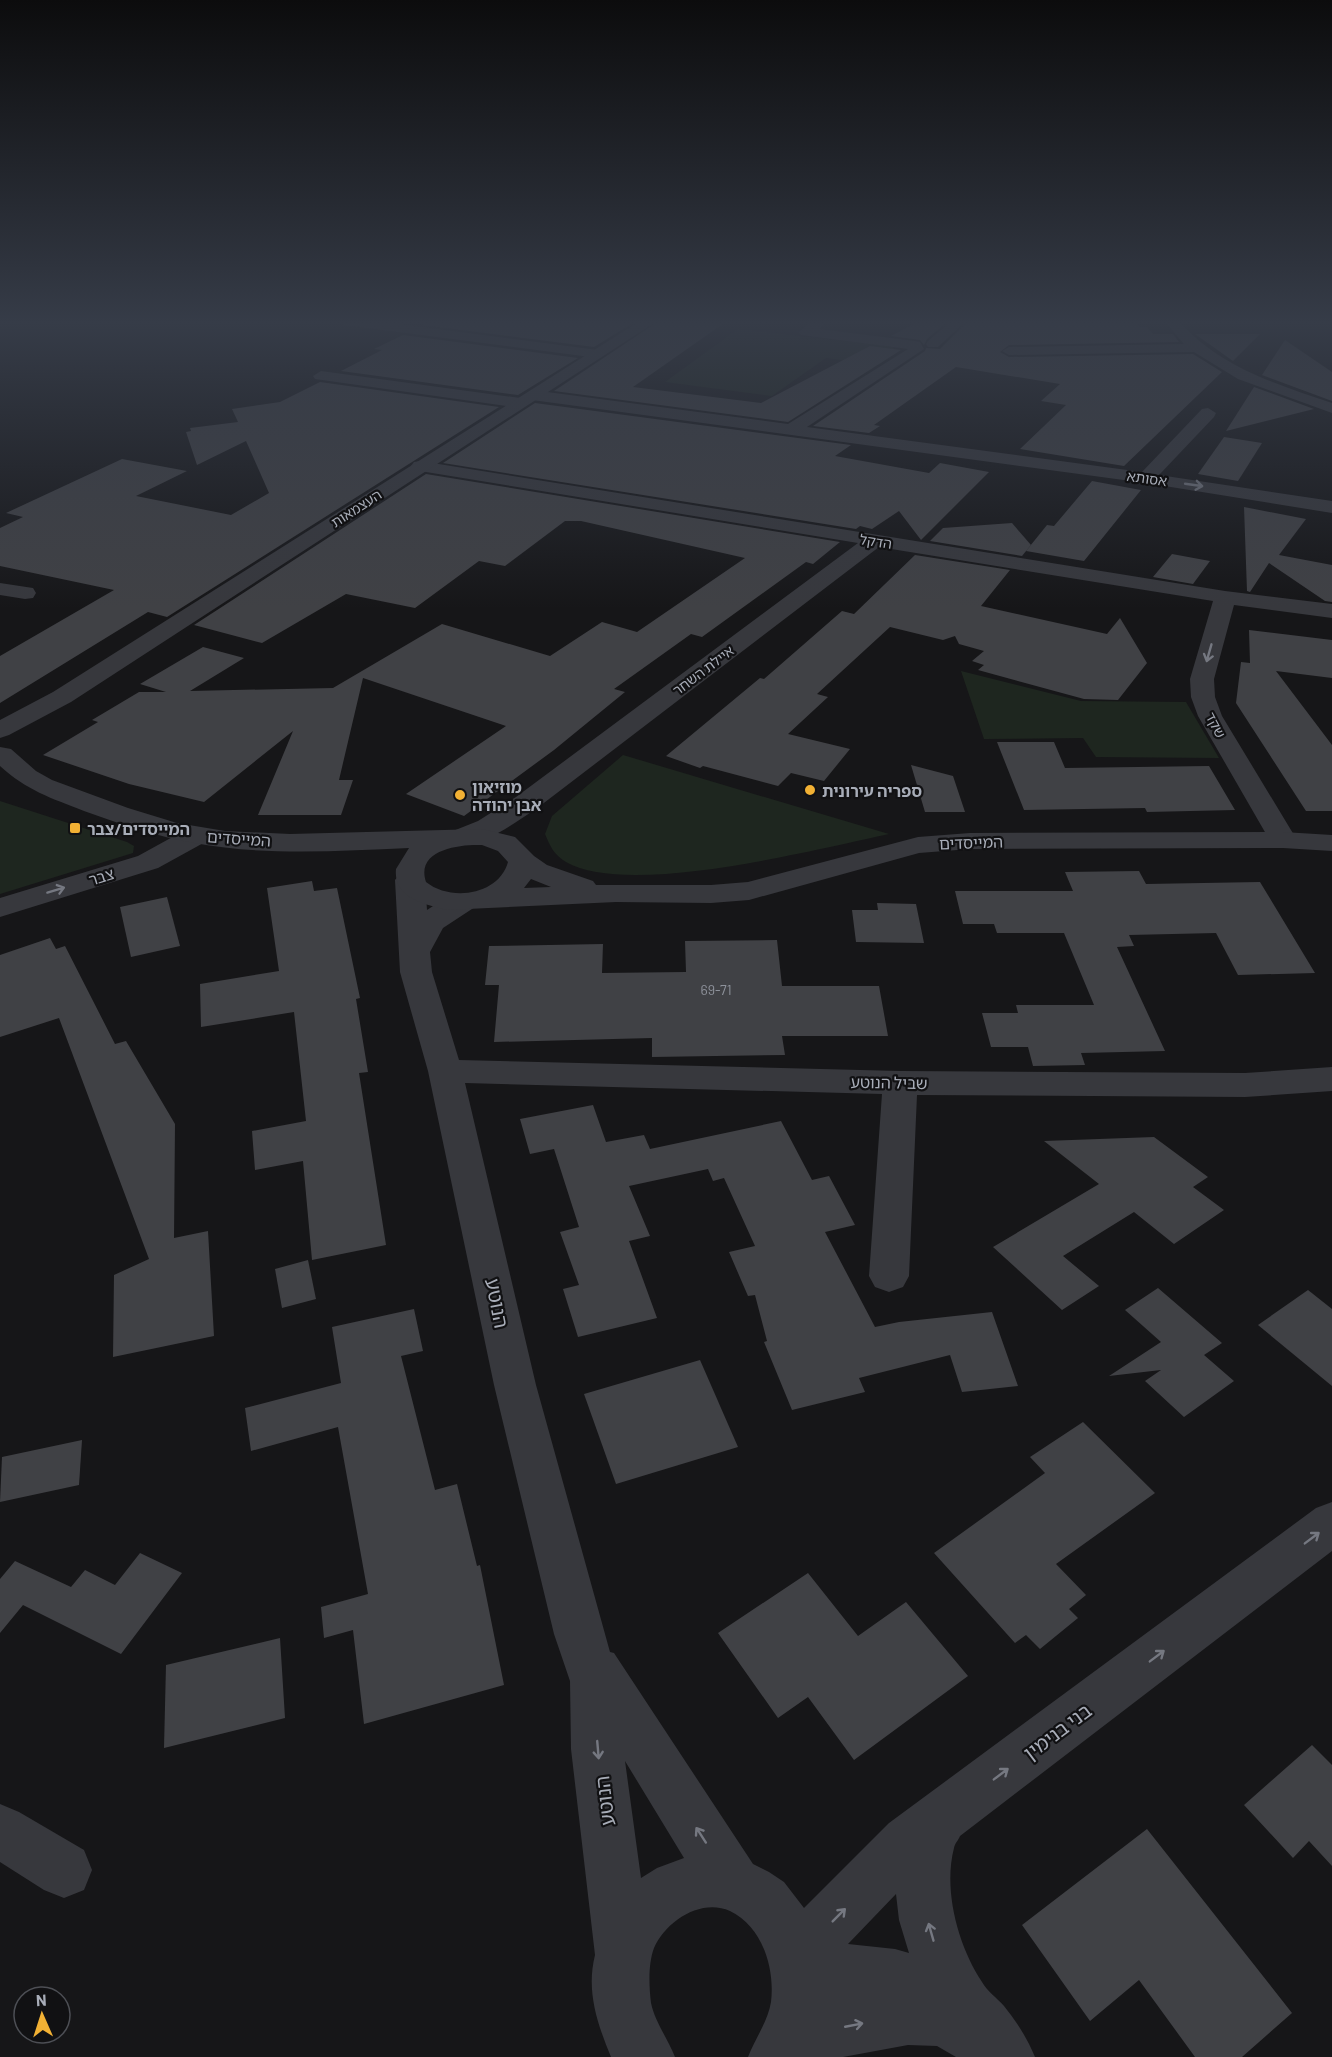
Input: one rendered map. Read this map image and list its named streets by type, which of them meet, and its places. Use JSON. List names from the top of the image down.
{
  "streets": {
    "street": [
      "אסותא",
      "העצמאות",
      "הדקל",
      "איילת השחר",
      "שקד",
      "המייסדים",
      "צבר",
      "שביל הנוטע",
      "הנוטע",
      "בני בנימין"
    ]
  },
  "crossings": [
    ["העצמאות", "הדקל"],
    ["העצמאות", "המייסדים"],
    ["הדקל", "איילת השחר"],
    ["הדקל", "שקד"],
    ["איילת השחר", "המייסדים"],
    ["איילת השחר", "הנוטע"],
    ["שקד", "המייסדים"],
    ["המייסדים", "צבר"],
    ["המייסדים", "הנוטע"],
    ["שביל הנוטע", "הנוטע"]
  ],
  "one_way": ["שקד", "צבר", "בני בנימין"],
  "places": {
    "other": ["ספריה עירונית", "מוזיאון אבן יהודה"],
    "transit": ["המייסדים/צבר"]
  },
  "house_numbers": ["69-71"],
  "north": "top"
}
